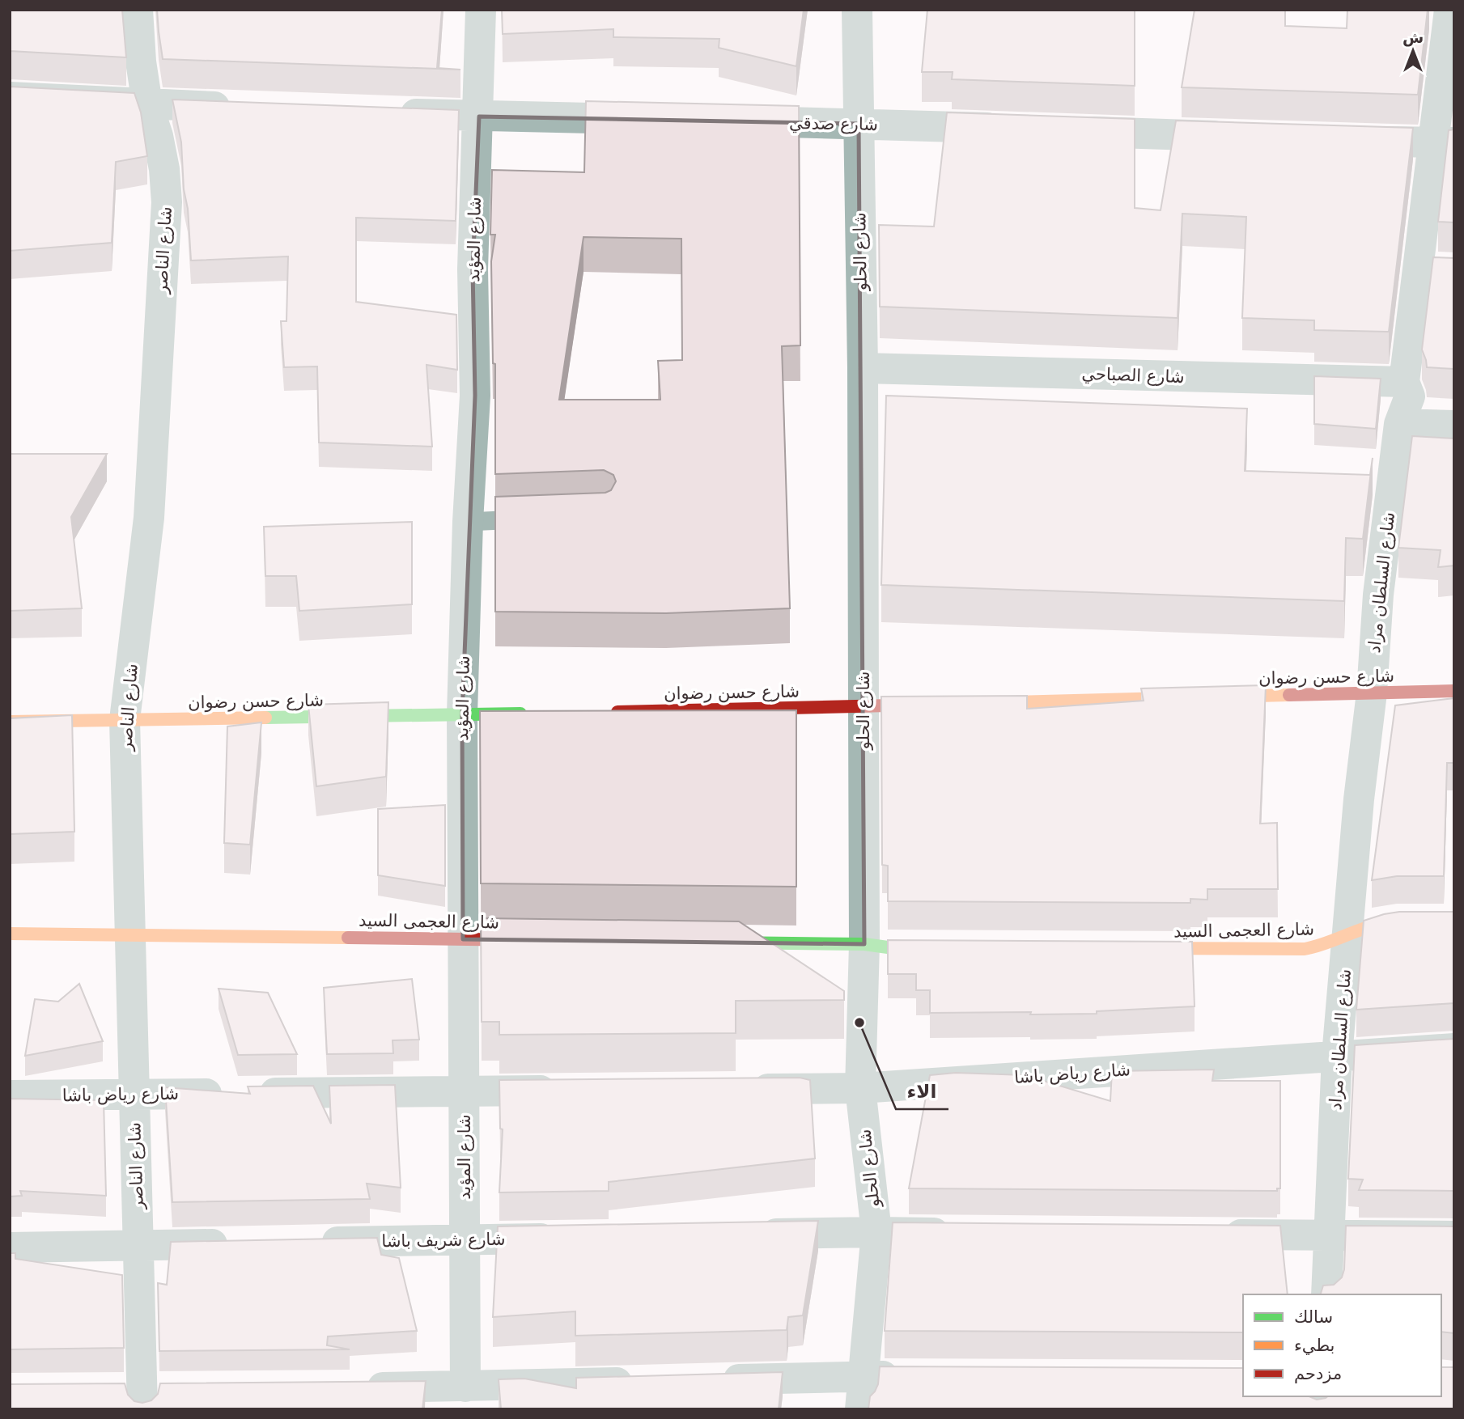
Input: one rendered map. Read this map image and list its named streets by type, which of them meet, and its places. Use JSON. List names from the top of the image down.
{
  "streets": {
    "street": [
      "شارع صدقي",
      "شارع المؤيد",
      "شارع الناصر",
      "شارع الحلو",
      "شارع الصباحي",
      "شارع السلطان مراد",
      "شارع حسن رضوان",
      "شارع العجمى السيد",
      "شارع رياض باشا",
      "شارع شريف باشا"
    ]
  },
  "crossings": [
    ["شارع صدقي", "شارع الحلو"],
    ["شارع المؤيد", "شارع حسن رضوان"],
    ["شارع المؤيد", "شارع العجمى السيد"],
    ["شارع المؤيد", "شارع رياض باشا"],
    ["شارع المؤيد", "شارع شريف باشا"],
    ["شارع الناصر", "شارع حسن رضوان"],
    ["شارع الناصر", "شارع العجمى السيد"],
    ["شارع الناصر", "شارع رياض باشا"],
    ["شارع الحلو", "شارع الصباحي"],
    ["شارع الحلو", "شارع حسن رضوان"],
    ["شارع الحلو", "شارع رياض باشا"],
    ["شارع الصباحي", "شارع السلطان مراد"],
    ["شارع السلطان مراد", "شارع حسن رضوان"],
    ["شارع السلطان مراد", "شارع العجمى السيد"],
    ["شارع السلطان مراد", "شارع رياض باشا"]
  ],
  "places": ["الاء"],
  "legend": ["سالك", "بطيء", "مزدحم"],
  "north": "top"
}
